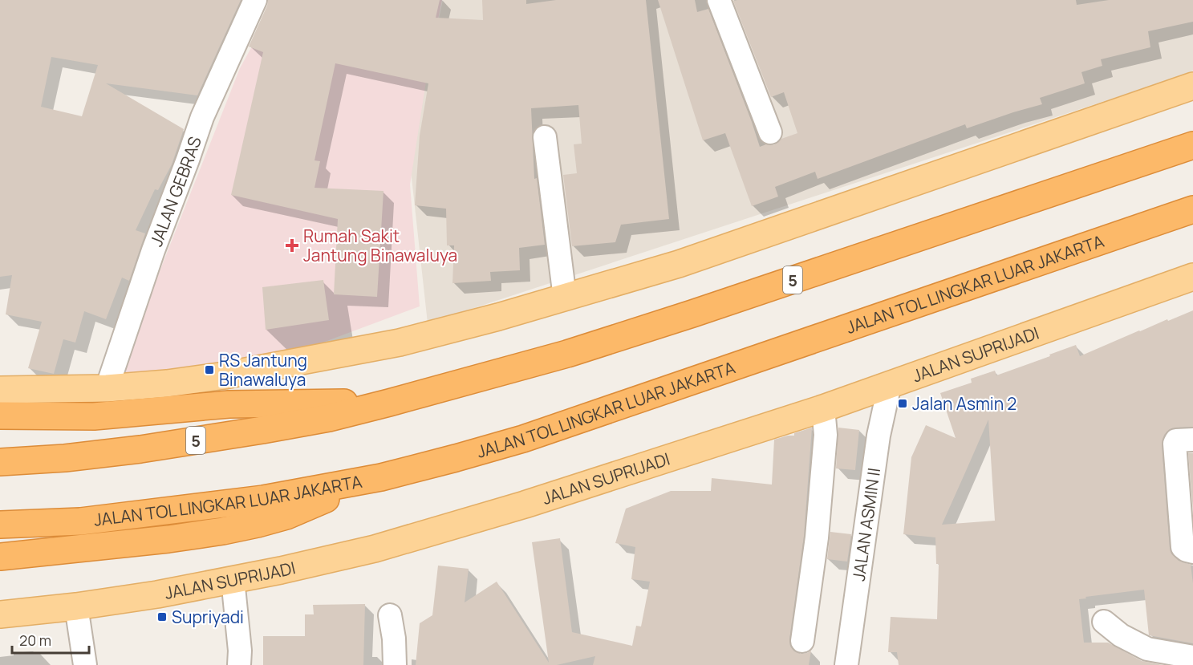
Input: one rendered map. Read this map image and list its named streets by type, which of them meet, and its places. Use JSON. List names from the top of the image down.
{
  "streets": {
    "highway": ["5", "JALAN TOL LINGKAR LUAR JAKARTA"],
    "main road": ["JALAN SUPRIJADI"],
    "street": ["JALAN GEBRAS", "JALAN ASMIN II"]
  },
  "crossings": [
    ["JALAN SUPRIJADI", "JALAN ASMIN II"]
  ],
  "places": {
    "health": ["Rumah Sakit Jantung Binawaluya"],
    "transit": ["RS Jantung Binawaluya", "Jalan Asmin 2", "Supriyadi"]
  },
  "scale_bar": "20 m"
}
